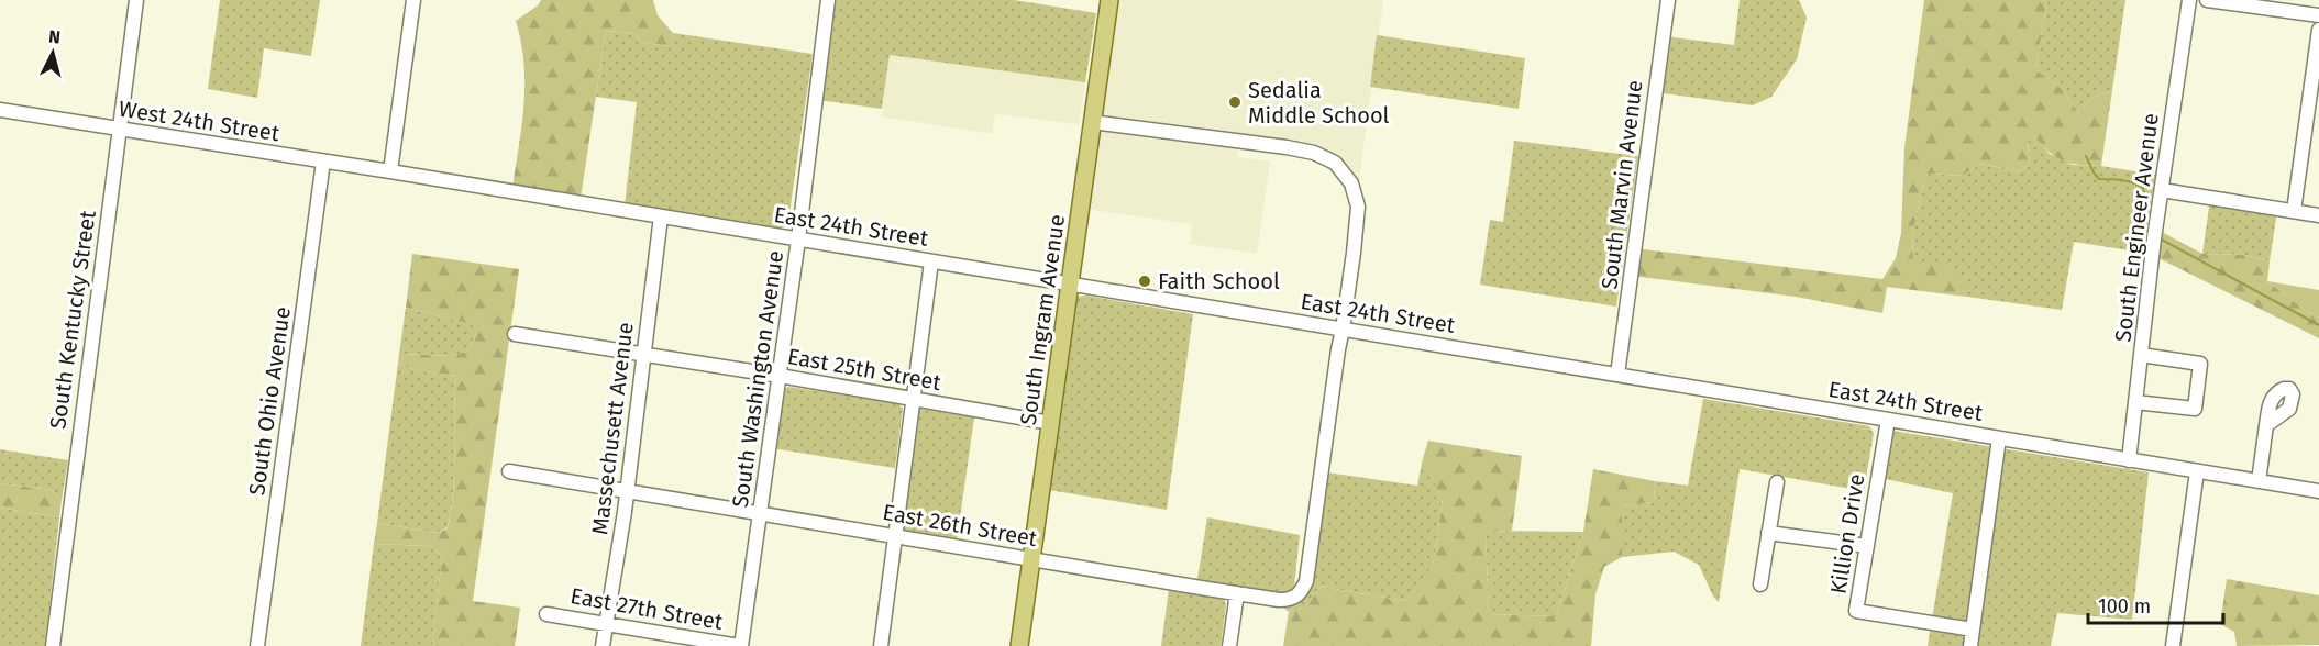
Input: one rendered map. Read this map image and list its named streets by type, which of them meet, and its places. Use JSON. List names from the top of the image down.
{
  "streets": {
    "main road": ["South Ingram Avenue"],
    "street": [
      "West 24th Street",
      "South Marvin Avenue",
      "East 24th Street",
      "South Engineer Avenue",
      "South Kentucky Street",
      "East 25th Street",
      "South Washington Avenue",
      "South Ohio Avenue",
      "Massechusett Avenue",
      "East 26th Street",
      "Killion Drive",
      "East 27th Street"
    ]
  },
  "crossings": [
    ["West 24th Street", "East 24th Street"],
    ["West 24th Street", "South Kentucky Street"],
    ["West 24th Street", "South Ohio Avenue"],
    ["South Marvin Avenue", "East 24th Street"],
    ["East 24th Street", "South Engineer Avenue"],
    ["East 24th Street", "South Ingram Avenue"],
    ["East 24th Street", "South Washington Avenue"],
    ["East 24th Street", "Massechusett Avenue"],
    ["East 24th Street", "East 26th Street"],
    ["East 24th Street", "Killion Drive"],
    ["South Ingram Avenue", "East 25th Street"],
    ["South Ingram Avenue", "East 26th Street"],
    ["East 25th Street", "South Washington Avenue"],
    ["East 25th Street", "Massechusett Avenue"],
    ["South Washington Avenue", "East 26th Street"],
    ["South Washington Avenue", "East 27th Street"],
    ["Massechusett Avenue", "East 26th Street"],
    ["Massechusett Avenue", "East 27th Street"]
  ],
  "places": ["Sedalia Middle School", "Faith School"],
  "scale_bar": "100 m",
  "north": "top"
}
